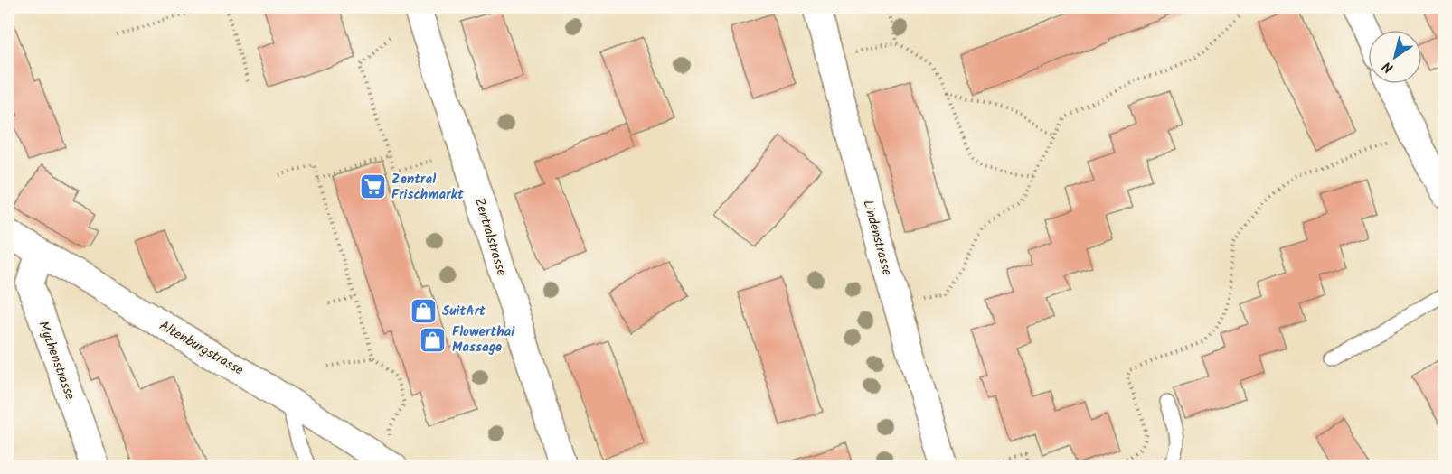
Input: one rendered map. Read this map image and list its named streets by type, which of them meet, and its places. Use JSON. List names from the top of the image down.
{
  "streets": {
    "street": [
      "Zentralstrasse",
      "Lindenstrasse",
      "Altenburgstrasse",
      "Mythenstrasse"
    ]
  },
  "crossings": [
    ["Altenburgstrasse", "Mythenstrasse"]
  ],
  "places": {
    "supermarket": ["Zentral Frischmarkt"],
    "shop": ["SuitArt", "Flowerthai Massage"]
  },
  "north": "bottom left"
}
